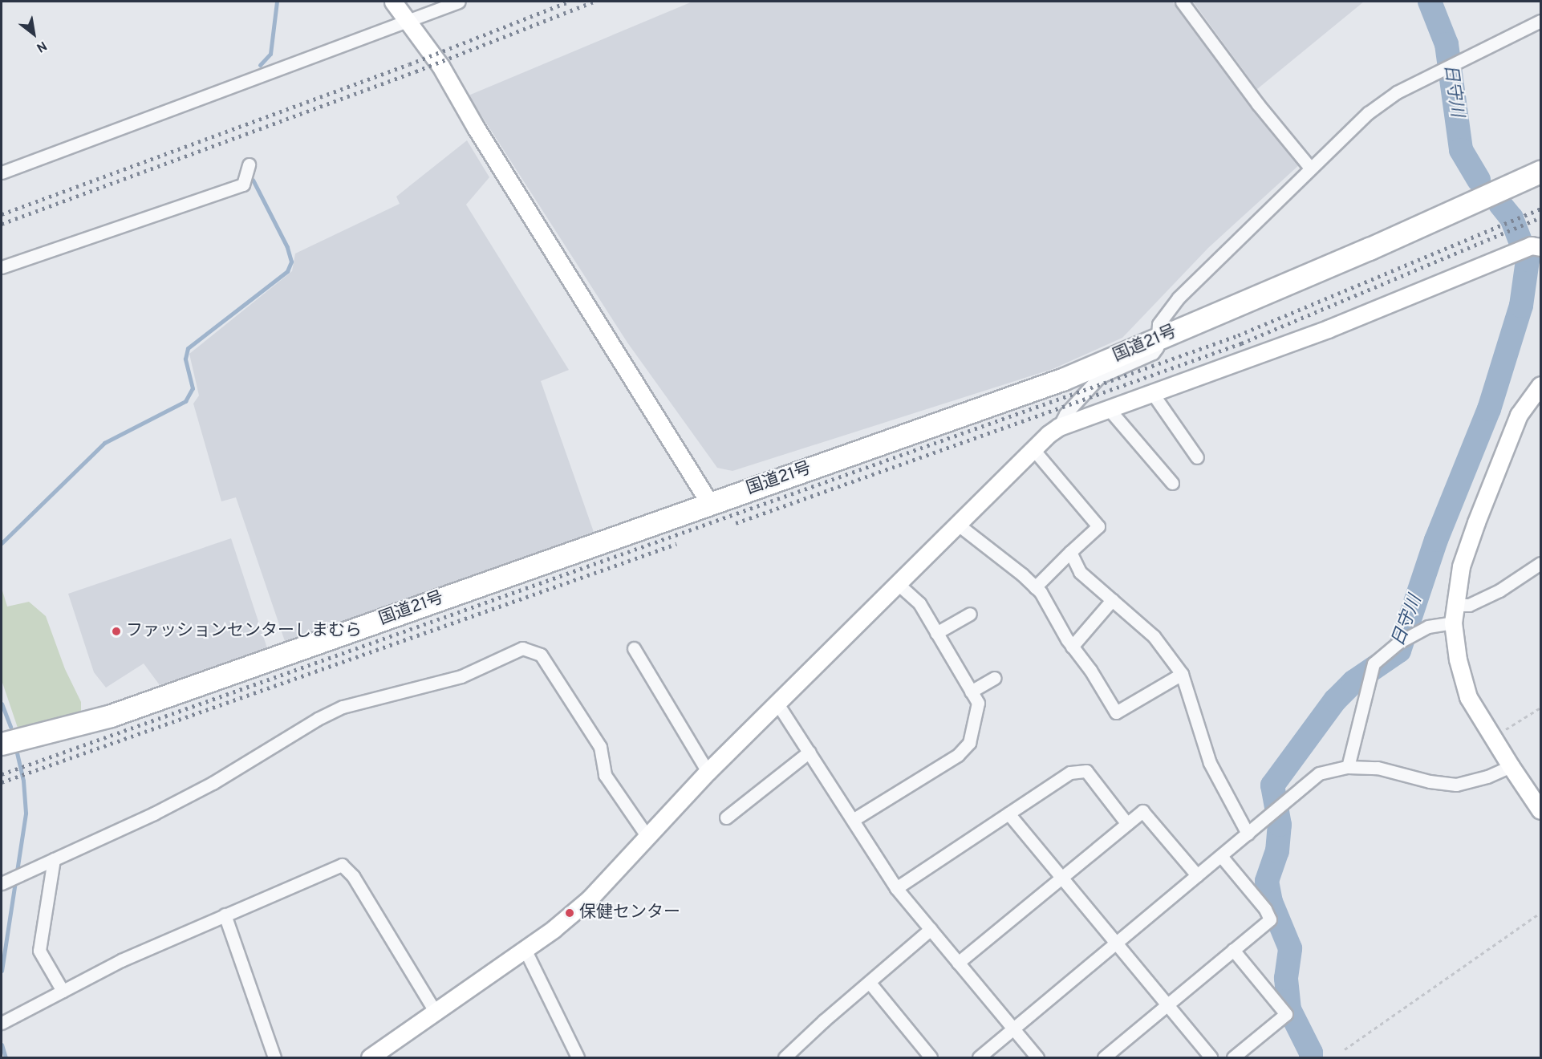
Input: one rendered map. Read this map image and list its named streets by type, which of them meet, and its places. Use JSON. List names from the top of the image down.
{
  "streets": {
    "highway": ["国道21号"]
  },
  "water": ["日守川"],
  "places": ["ファッションセンターしまむら", "保健センター"],
  "north": "bottom right"
}
